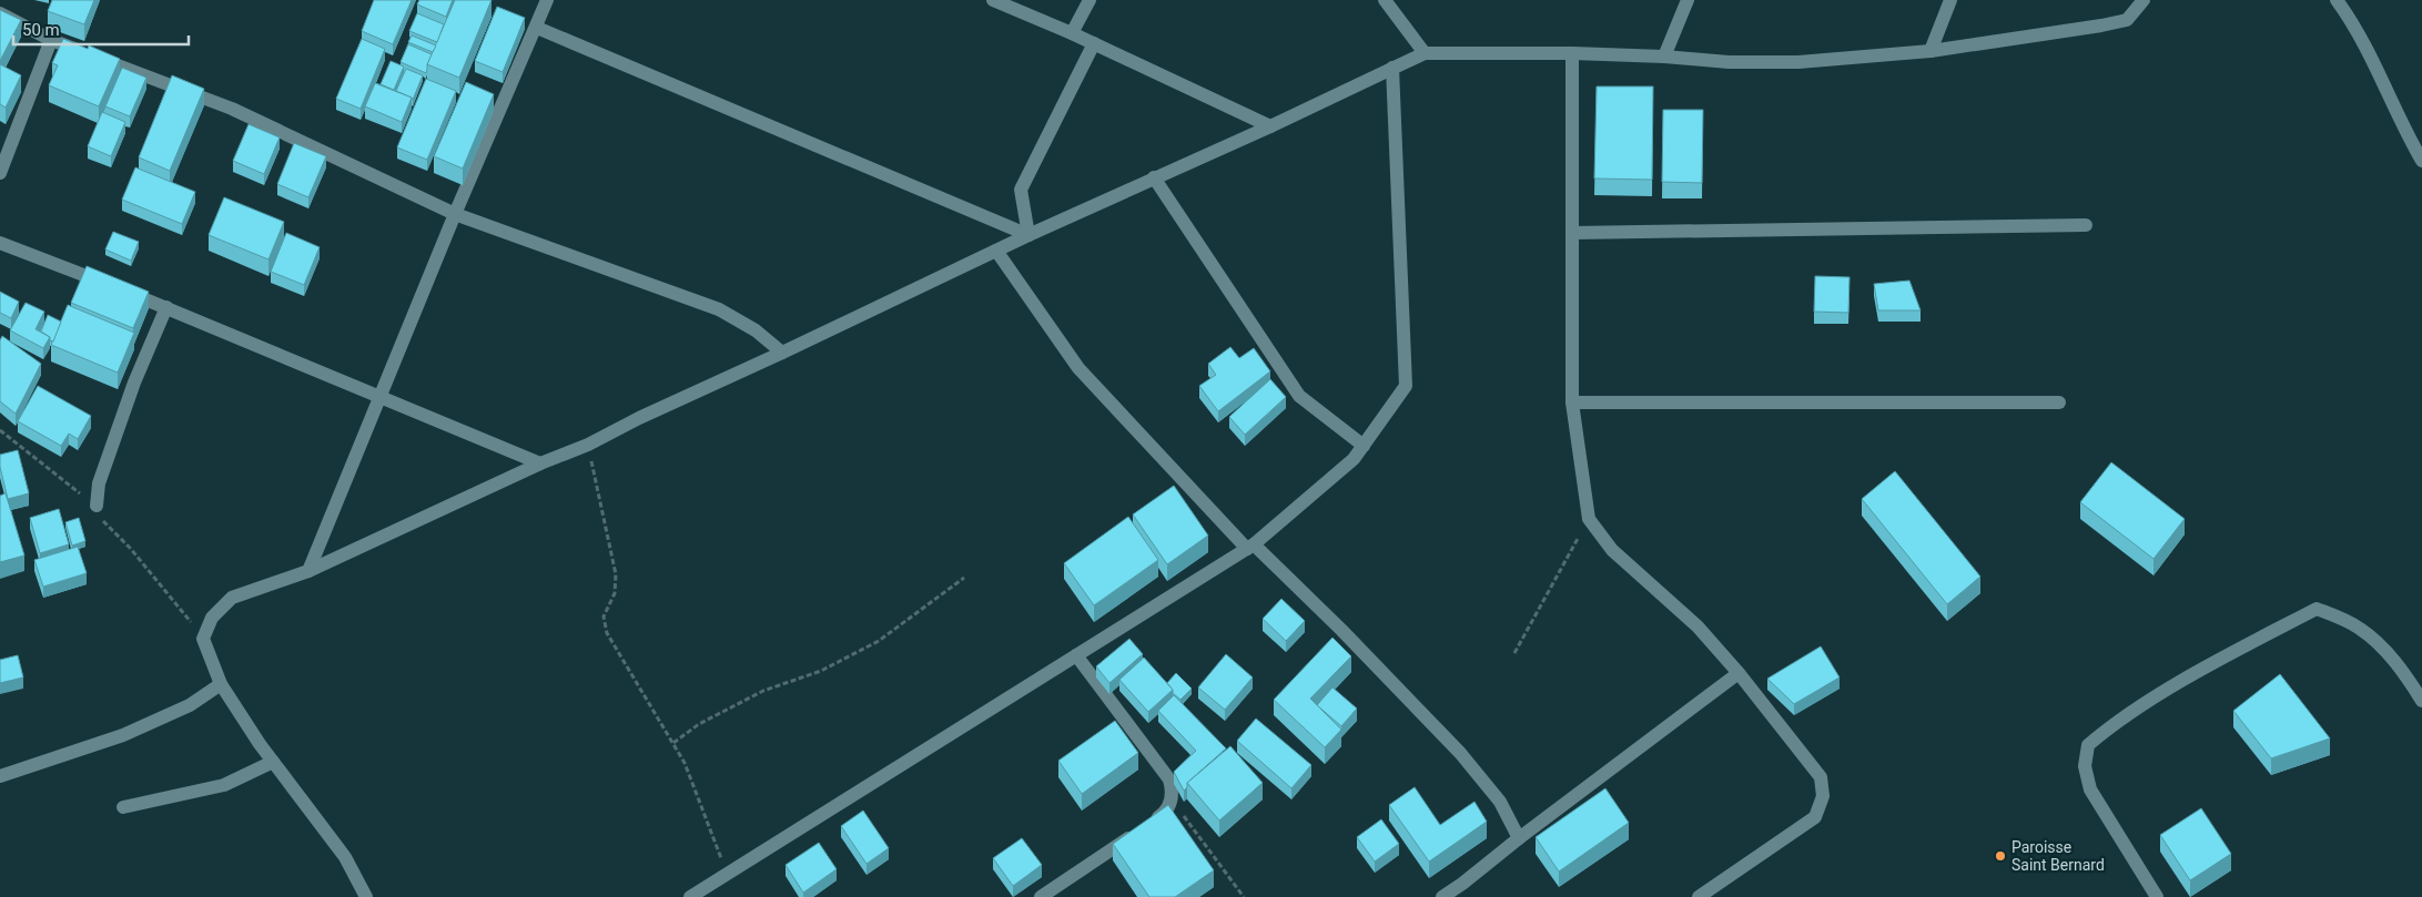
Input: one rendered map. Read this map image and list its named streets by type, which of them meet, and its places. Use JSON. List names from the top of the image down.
{
  "places": ["Paroisse Saint Bernard"],
  "scale_bar": "50 m"
}
